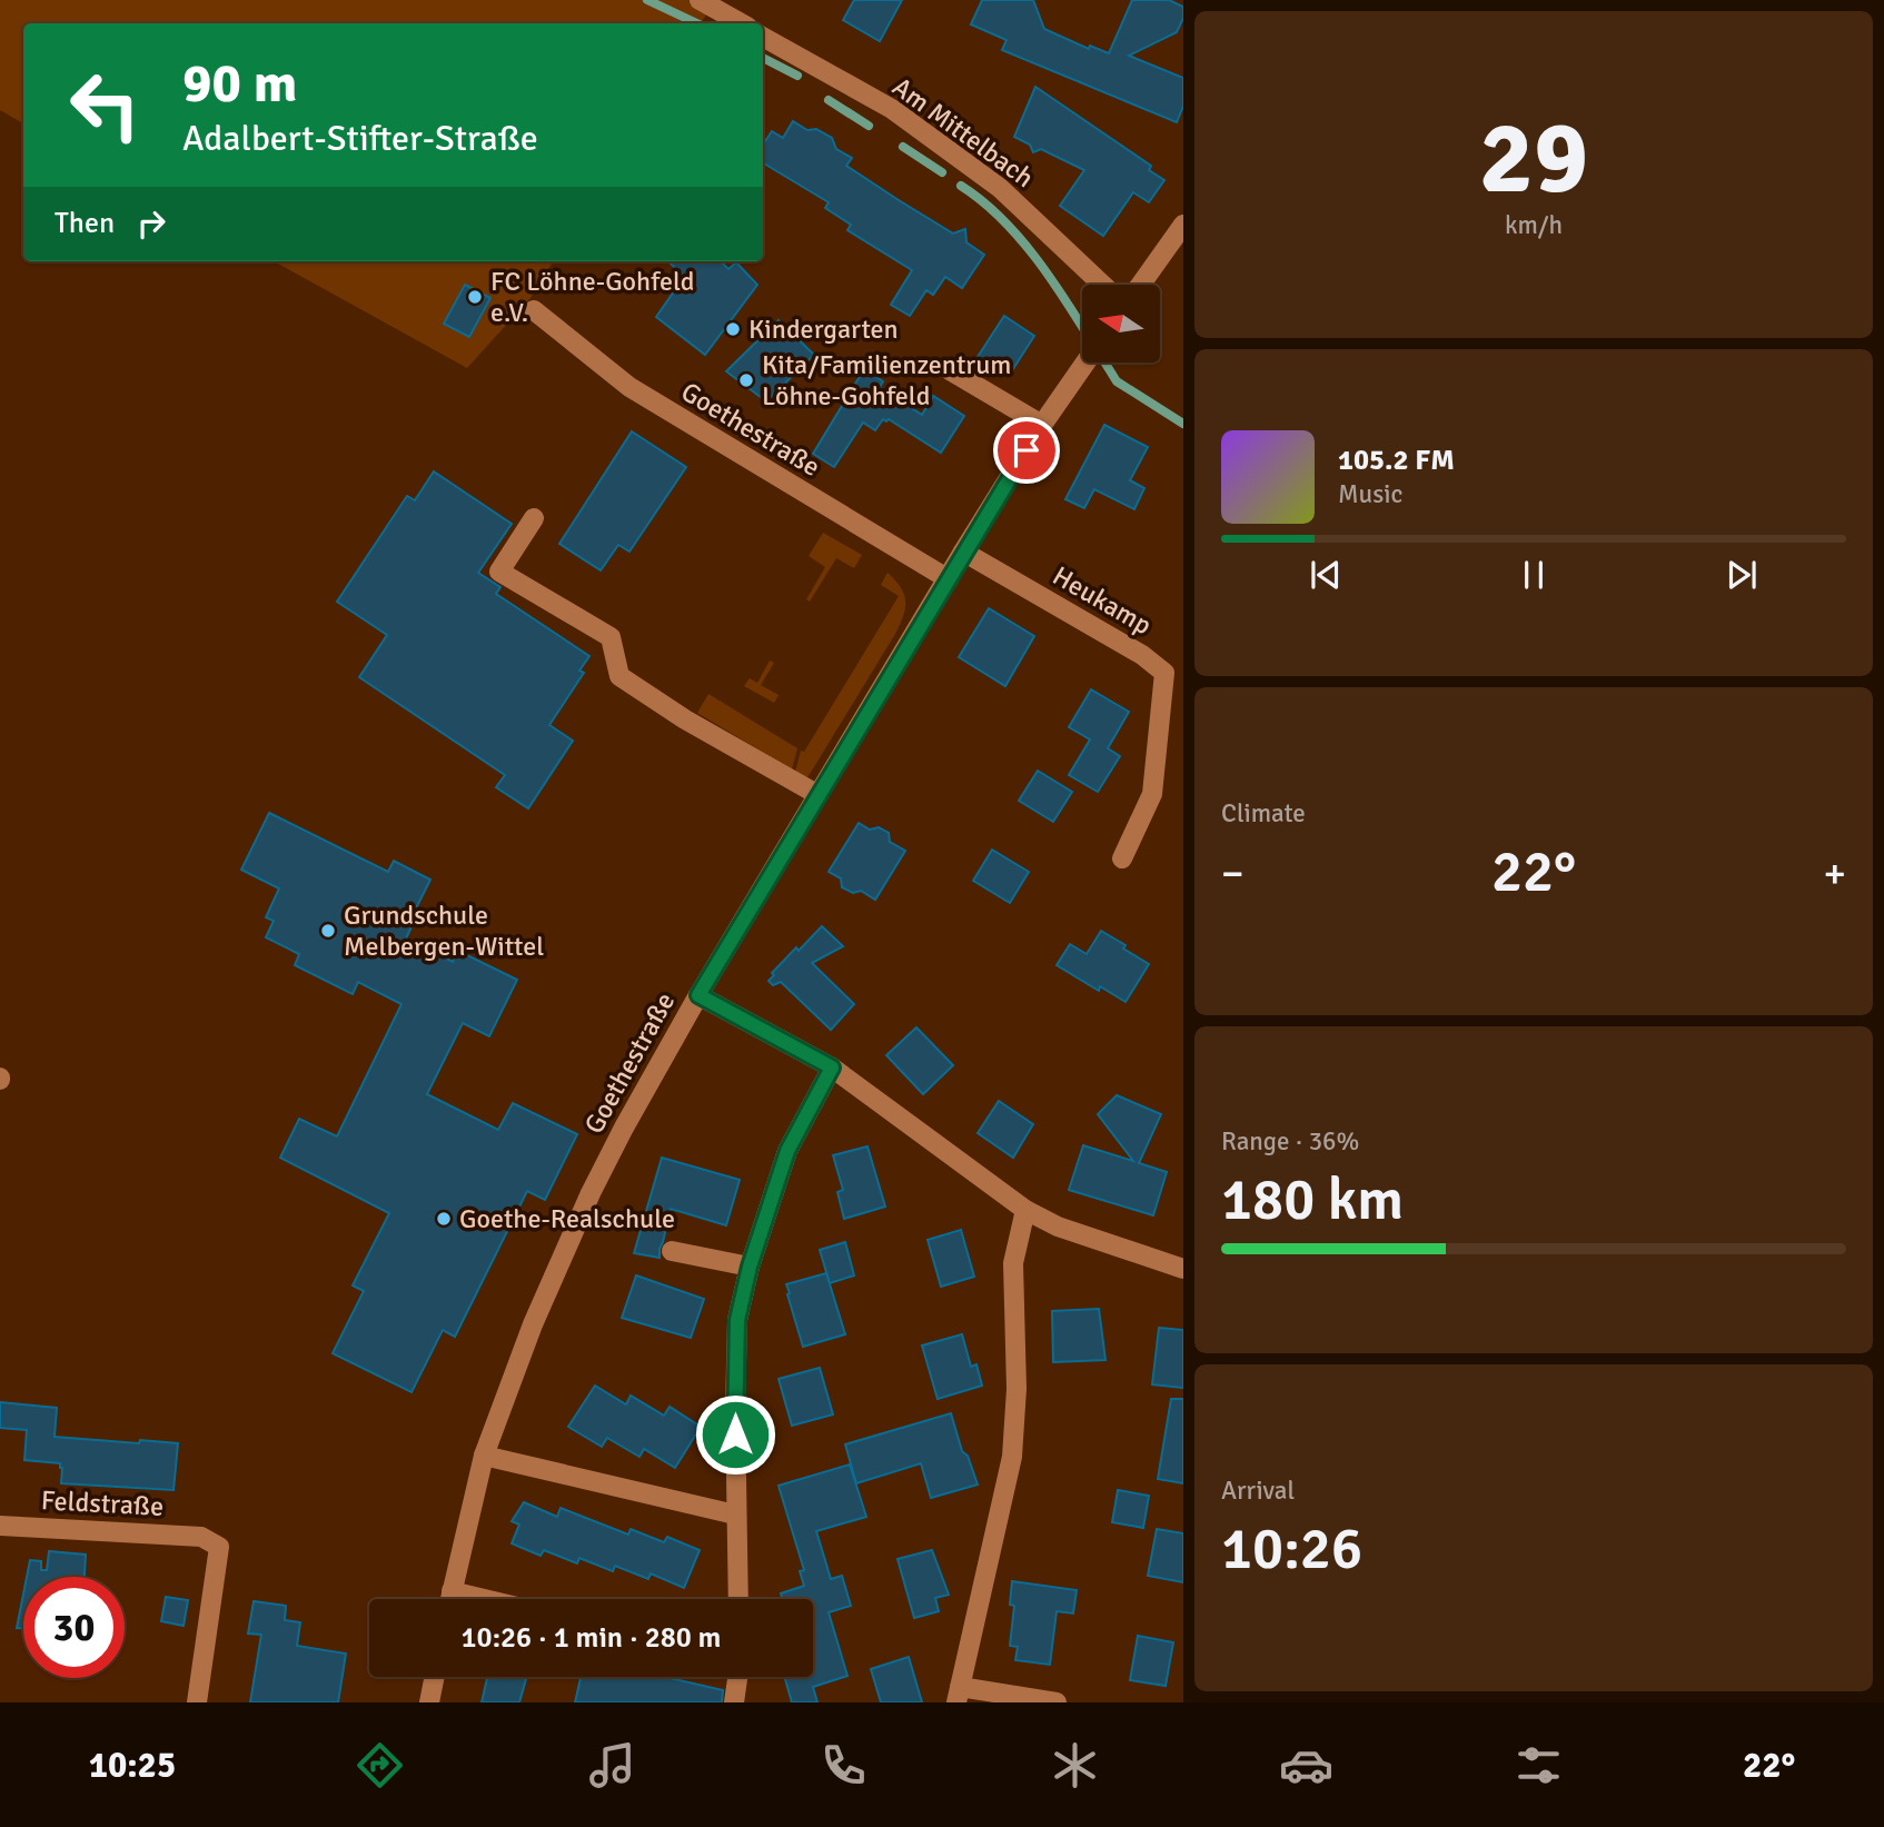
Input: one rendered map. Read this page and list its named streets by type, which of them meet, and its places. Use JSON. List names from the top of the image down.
{
  "streets": {
    "street": [
      "Am Mittelbach",
      "Goethestraße",
      "Heukamp",
      "Feldstraße"
    ]
  },
  "crossings": [
    ["Goethestraße", "Heukamp"]
  ],
  "places": [
    "FC Löhne-Gohfeld e.V.",
    "Kindergarten",
    "Kita/Familienzentrum Löhne-Gohfeld",
    "Grundschule Melbergen-Wittel",
    "Goethe-Realschule"
  ],
  "north": "left",
  "page": {
    "tile": [
      ["29", "km/h"],
      "Climate",
      ["Range · 36%", "180 km"],
      ["Arrival", "10:26"]
    ],
    "turn": ["90 m", "Adalbert-Stifter-Straße"],
    "then": "Then",
    "song": ["105.2 FM", "Music"],
    "heat": ["−", "22°", "+"],
    "limit": "30",
    "trip": "10:26 · 1 min · 280 m",
    "tabs": ["10:25", "22°"]
  }
}
